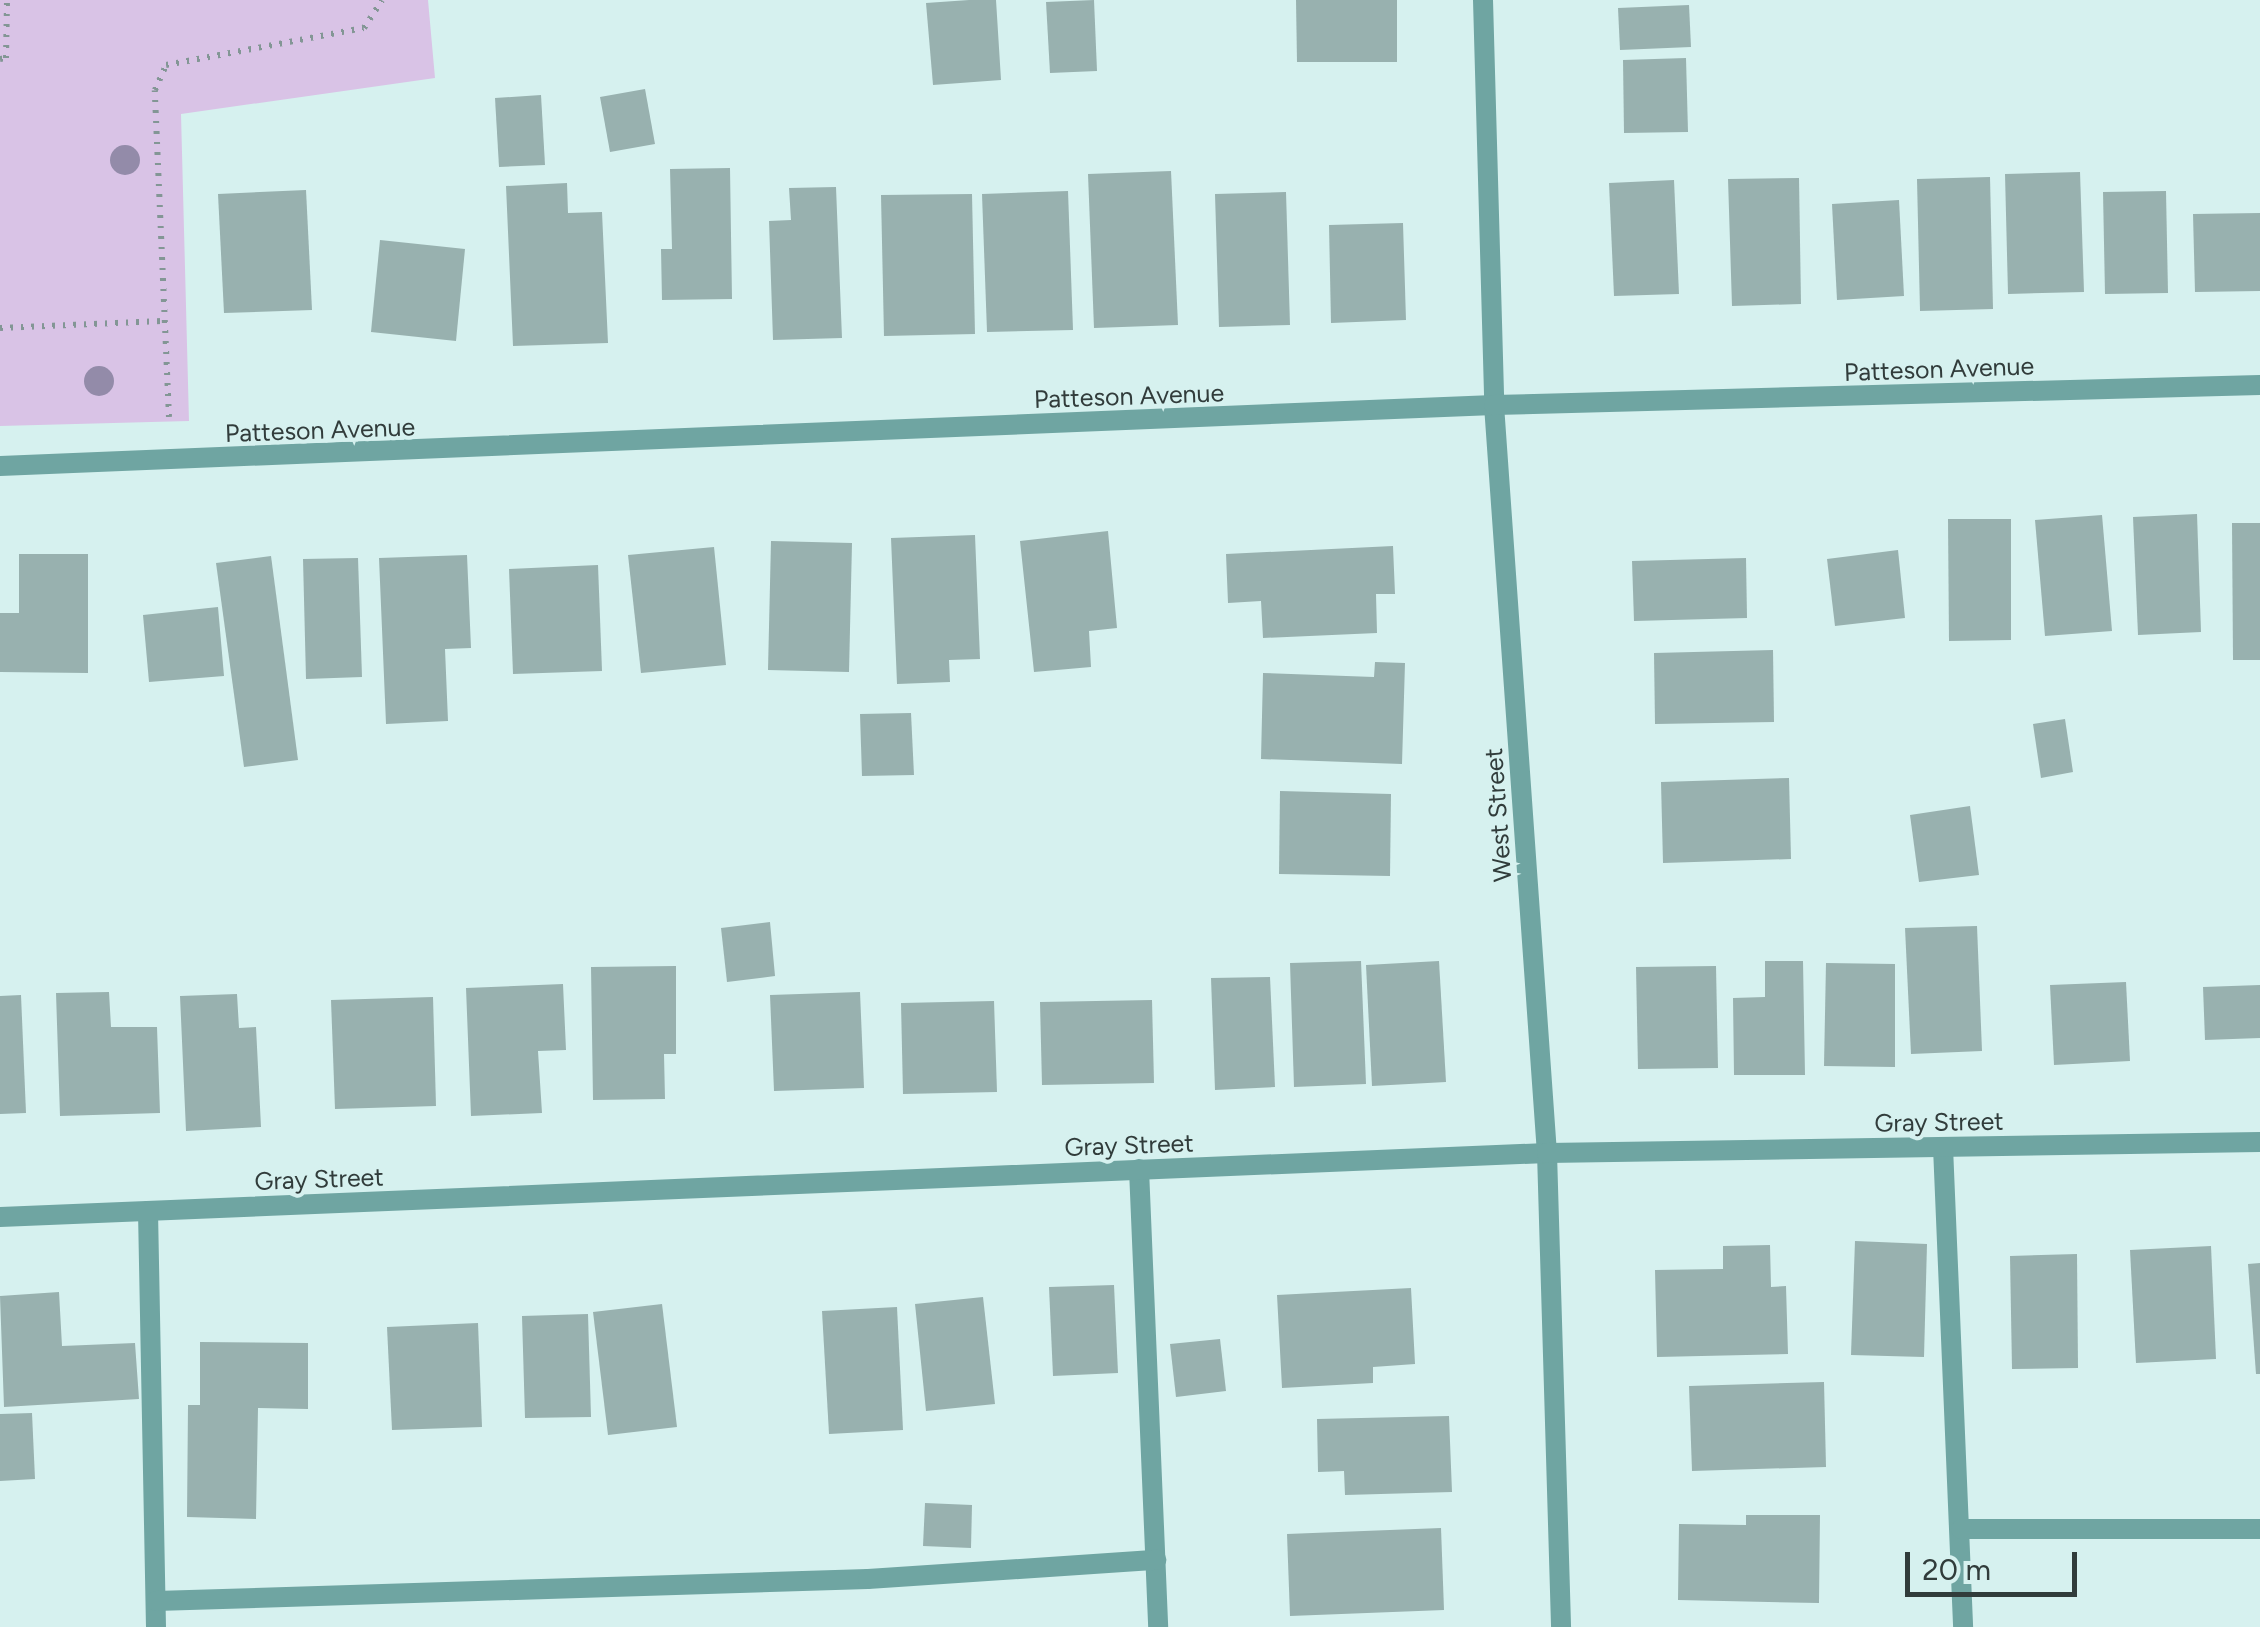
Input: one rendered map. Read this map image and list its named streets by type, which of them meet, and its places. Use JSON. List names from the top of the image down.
{
  "streets": {
    "street": ["Patteson Avenue", "West Street", "Gray Street"]
  },
  "crossings": [
    ["Patteson Avenue", "West Street"],
    ["West Street", "Gray Street"]
  ],
  "scale_bar": "20 m"
}
